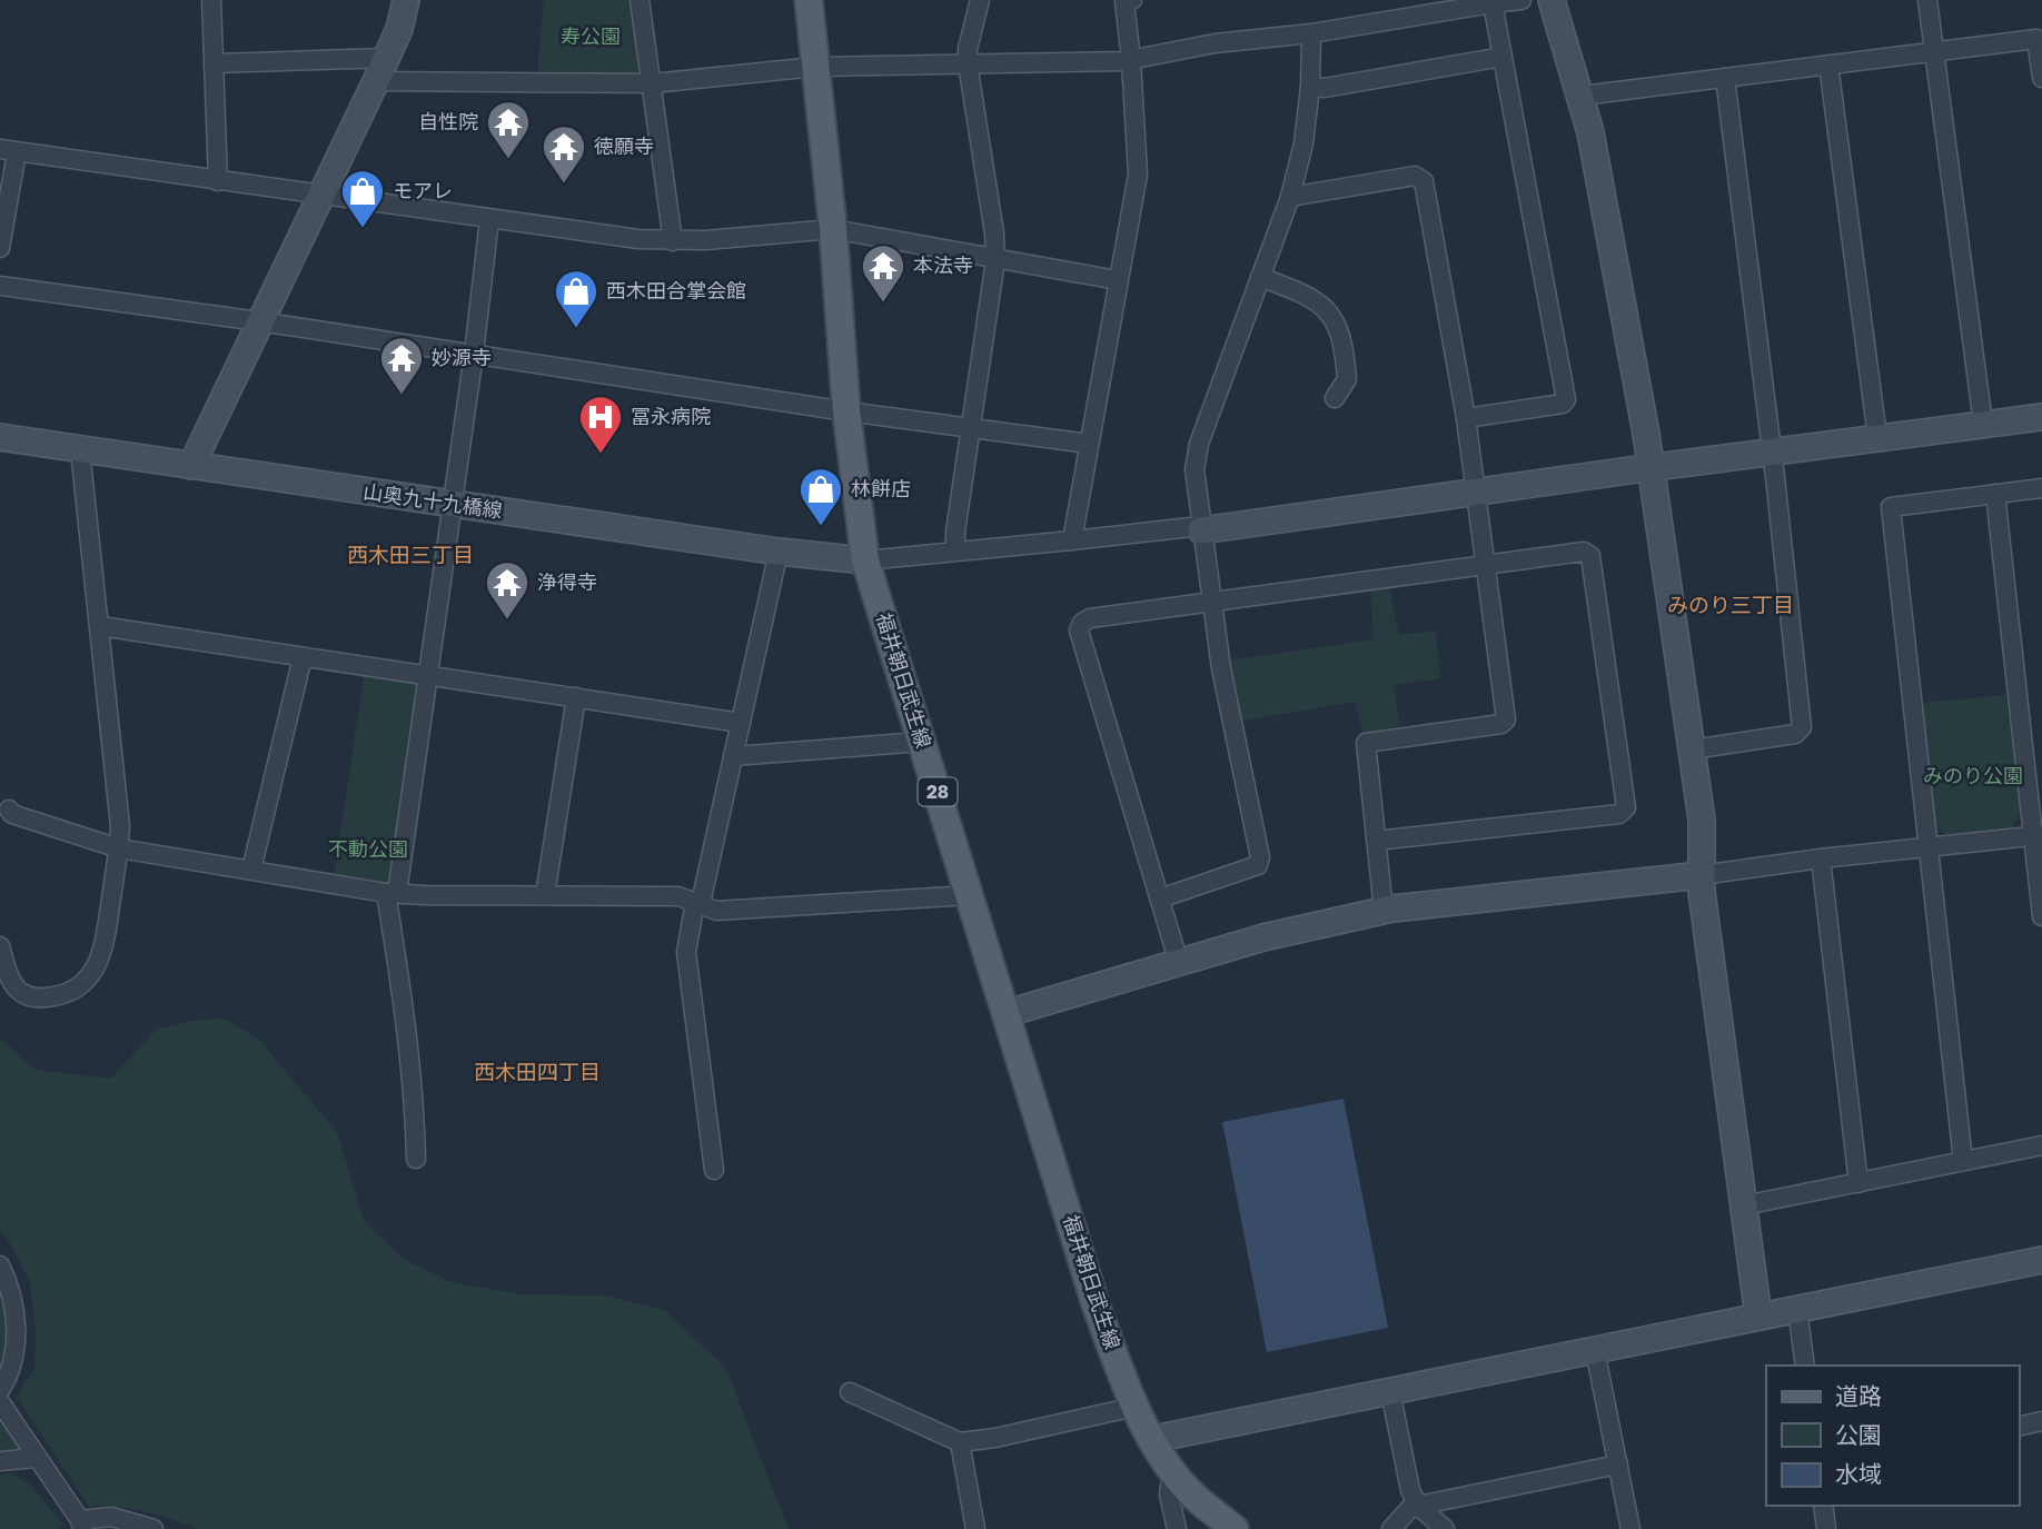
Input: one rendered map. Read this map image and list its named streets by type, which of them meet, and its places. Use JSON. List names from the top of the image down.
{
  "streets": {
    "main road": ["福井朝日武生線", "28"],
    "street": ["山奥九十九橋線"]
  },
  "crossings": [
    ["山奥九十九橋線", "福井朝日武生線"]
  ],
  "districts": ["西木田三丁目", "みのり三丁目", "西木田四丁目"],
  "parks": ["寿公園", "みのり公園", "不動公園"],
  "places": {
    "temple": [
      "自性院",
      "徳願寺",
      "本法寺",
      "妙源寺",
      "浄得寺"
    ],
    "shop": ["モアレ", "西木田合掌会館", "林餅店"],
    "hospital": ["冨永病院"]
  },
  "legend": ["道路", "公園", "水域"]
}
